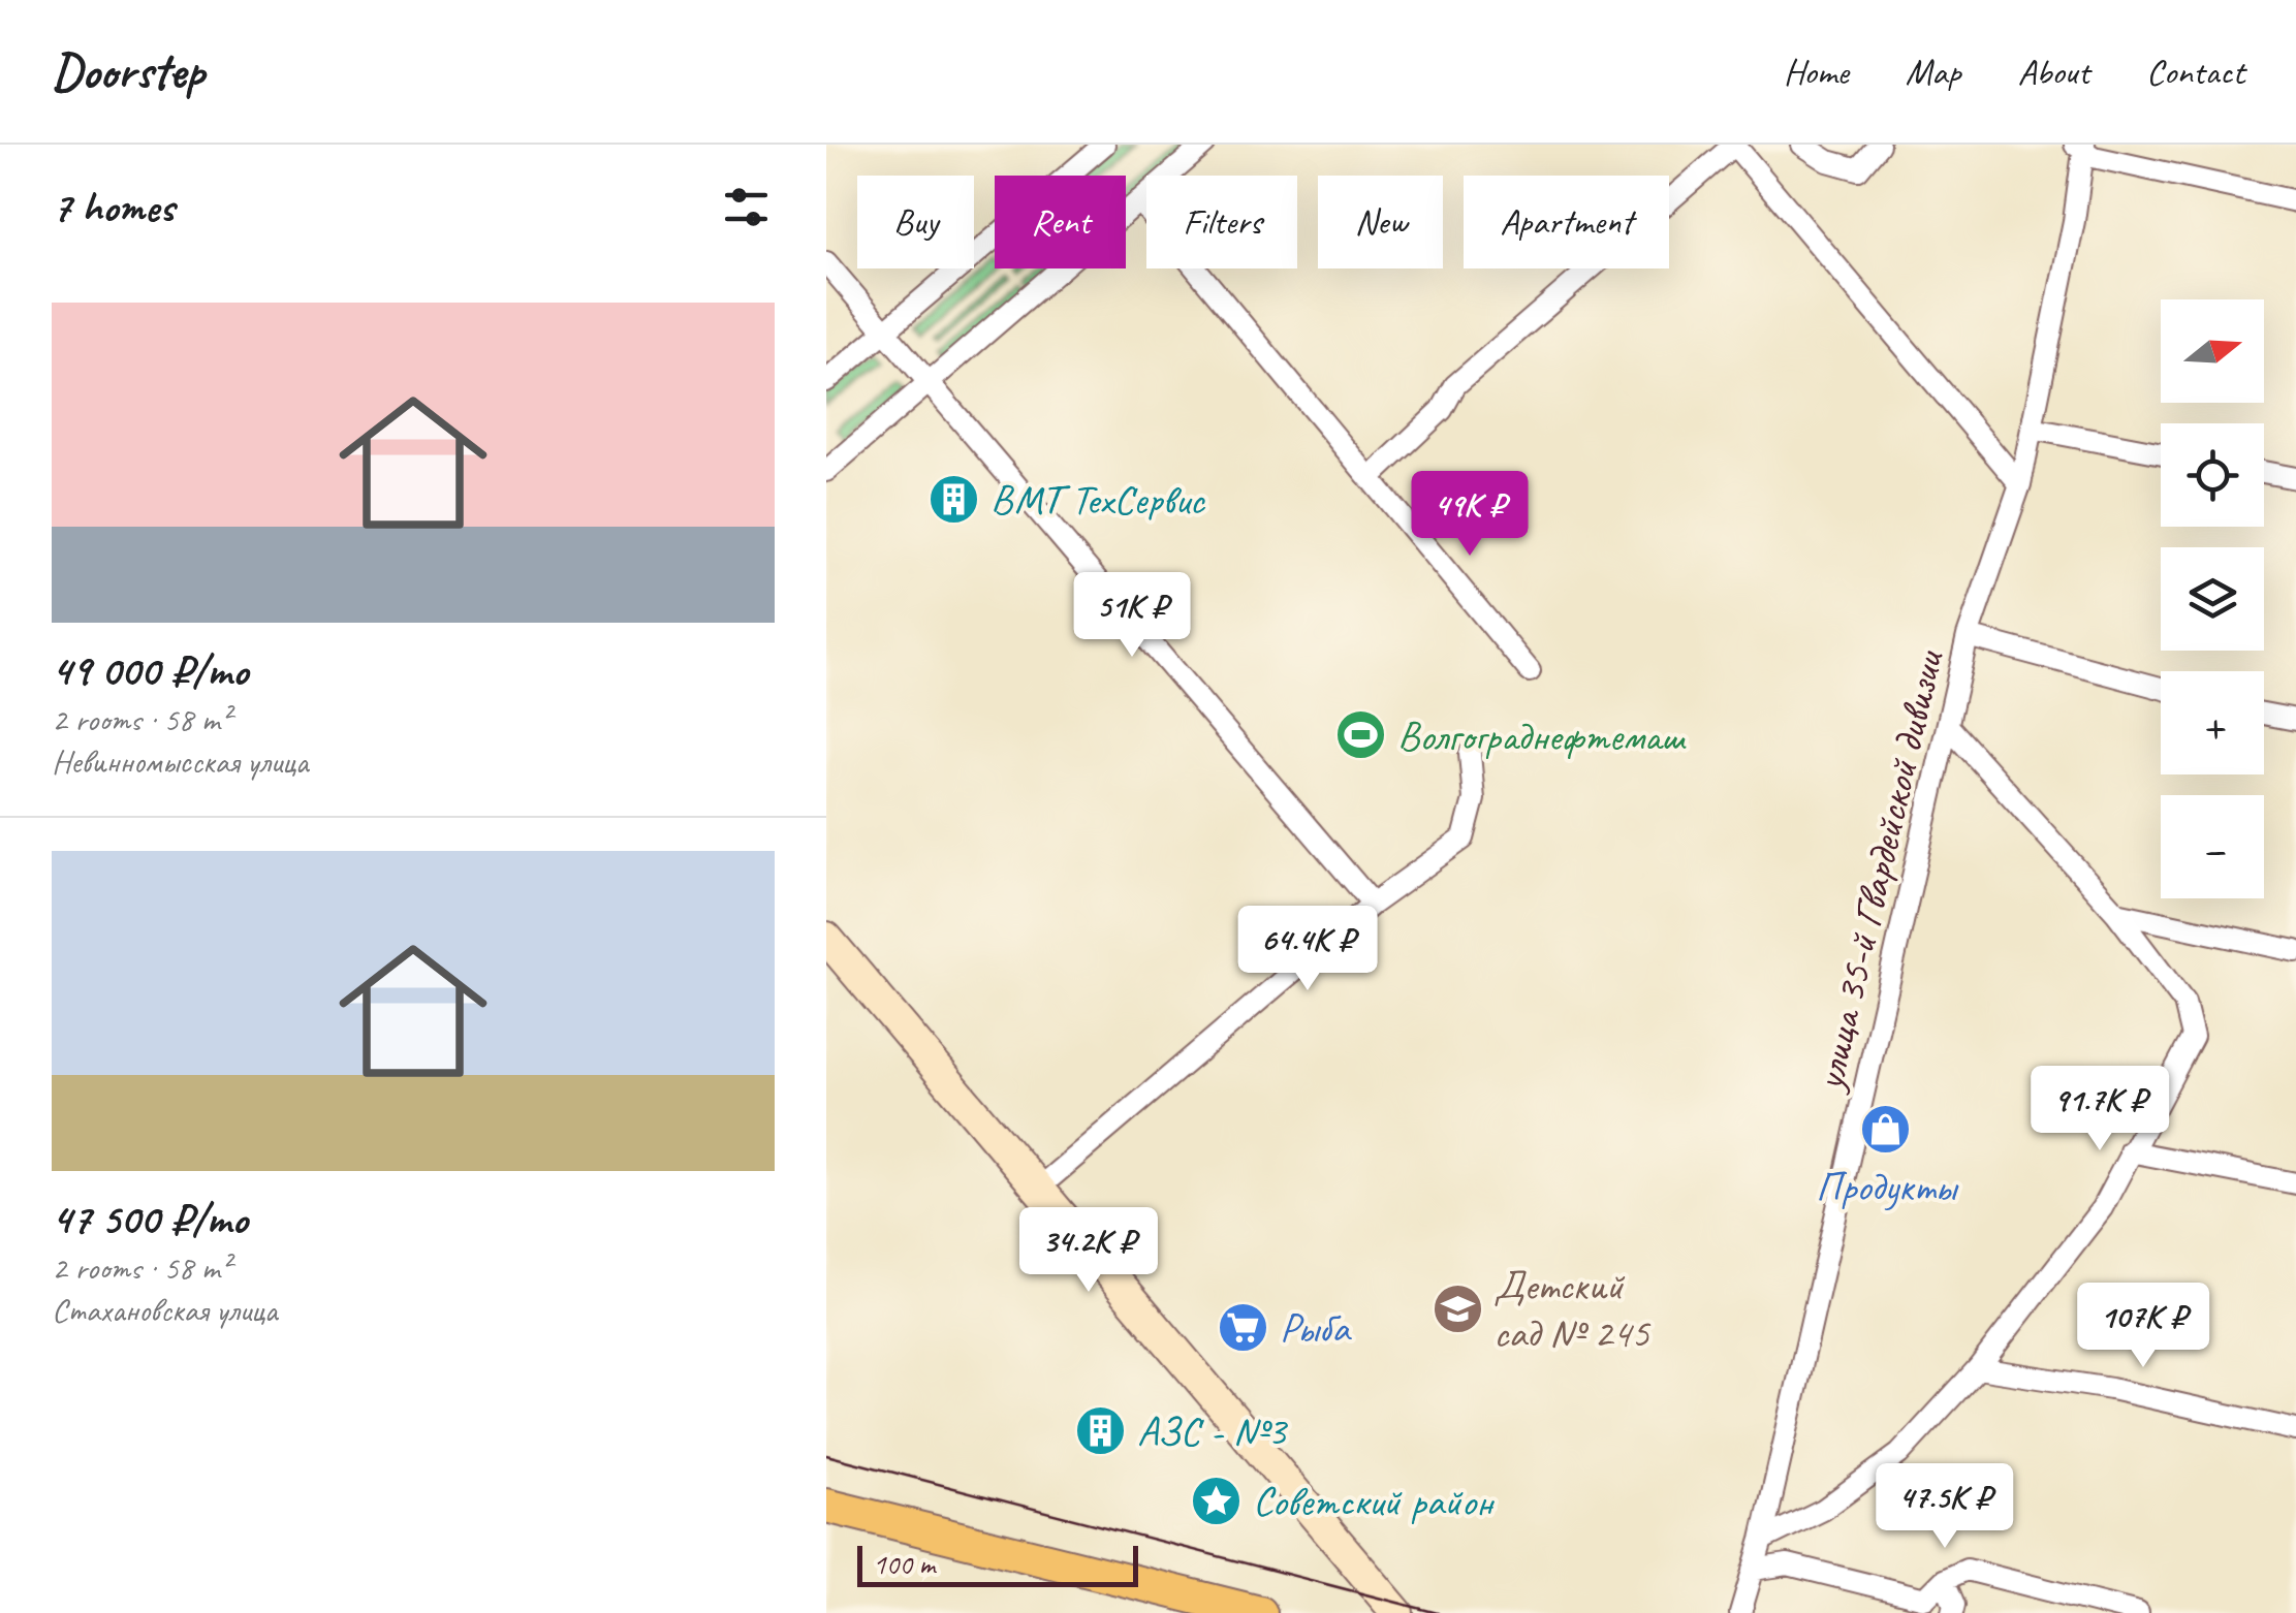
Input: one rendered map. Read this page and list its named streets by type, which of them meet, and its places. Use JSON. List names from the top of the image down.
{
  "streets": {
    "street": ["улица 35-й Гвардейской дивизии"]
  },
  "places": {
    "building": ["ВМТ ТехСервис", "АЗС - №3"],
    "sports": ["Волгограднефтемаш"],
    "shop": ["Продукты"],
    "school or university": ["Детский сад № 245"],
    "supermarket": ["Рыба"],
    "place": ["Советский район"]
  },
  "scale_bar": "100 m",
  "north": "right",
  "page": {
    "header": "Doorstep",
    "nav": [
      "Home",
      "Map",
      "About",
      "Contact"
    ],
    "heading": "7 homes",
    "chip": [
      "Buy",
      "Rent",
      "Filters",
      "New",
      "Apartment"
    ],
    "list": [
      {
        "name": "49 000 ₽/mo",
        "note": "2 rooms · 58 m² · Невинномысская улица"
      },
      {
        "name": "47 500 ₽/mo",
        "note": "2 rooms · 58 m² · Стахановская улица"
      }
    ],
    "map_buttons": ["+", "−"],
    "price": [
      "49K ₽",
      "51K ₽",
      "64.4K ₽",
      "91.7K ₽",
      "34.2K ₽",
      "107K ₽",
      "47.5K ₽"
    ],
    "scale": "100 m"
  }
}
